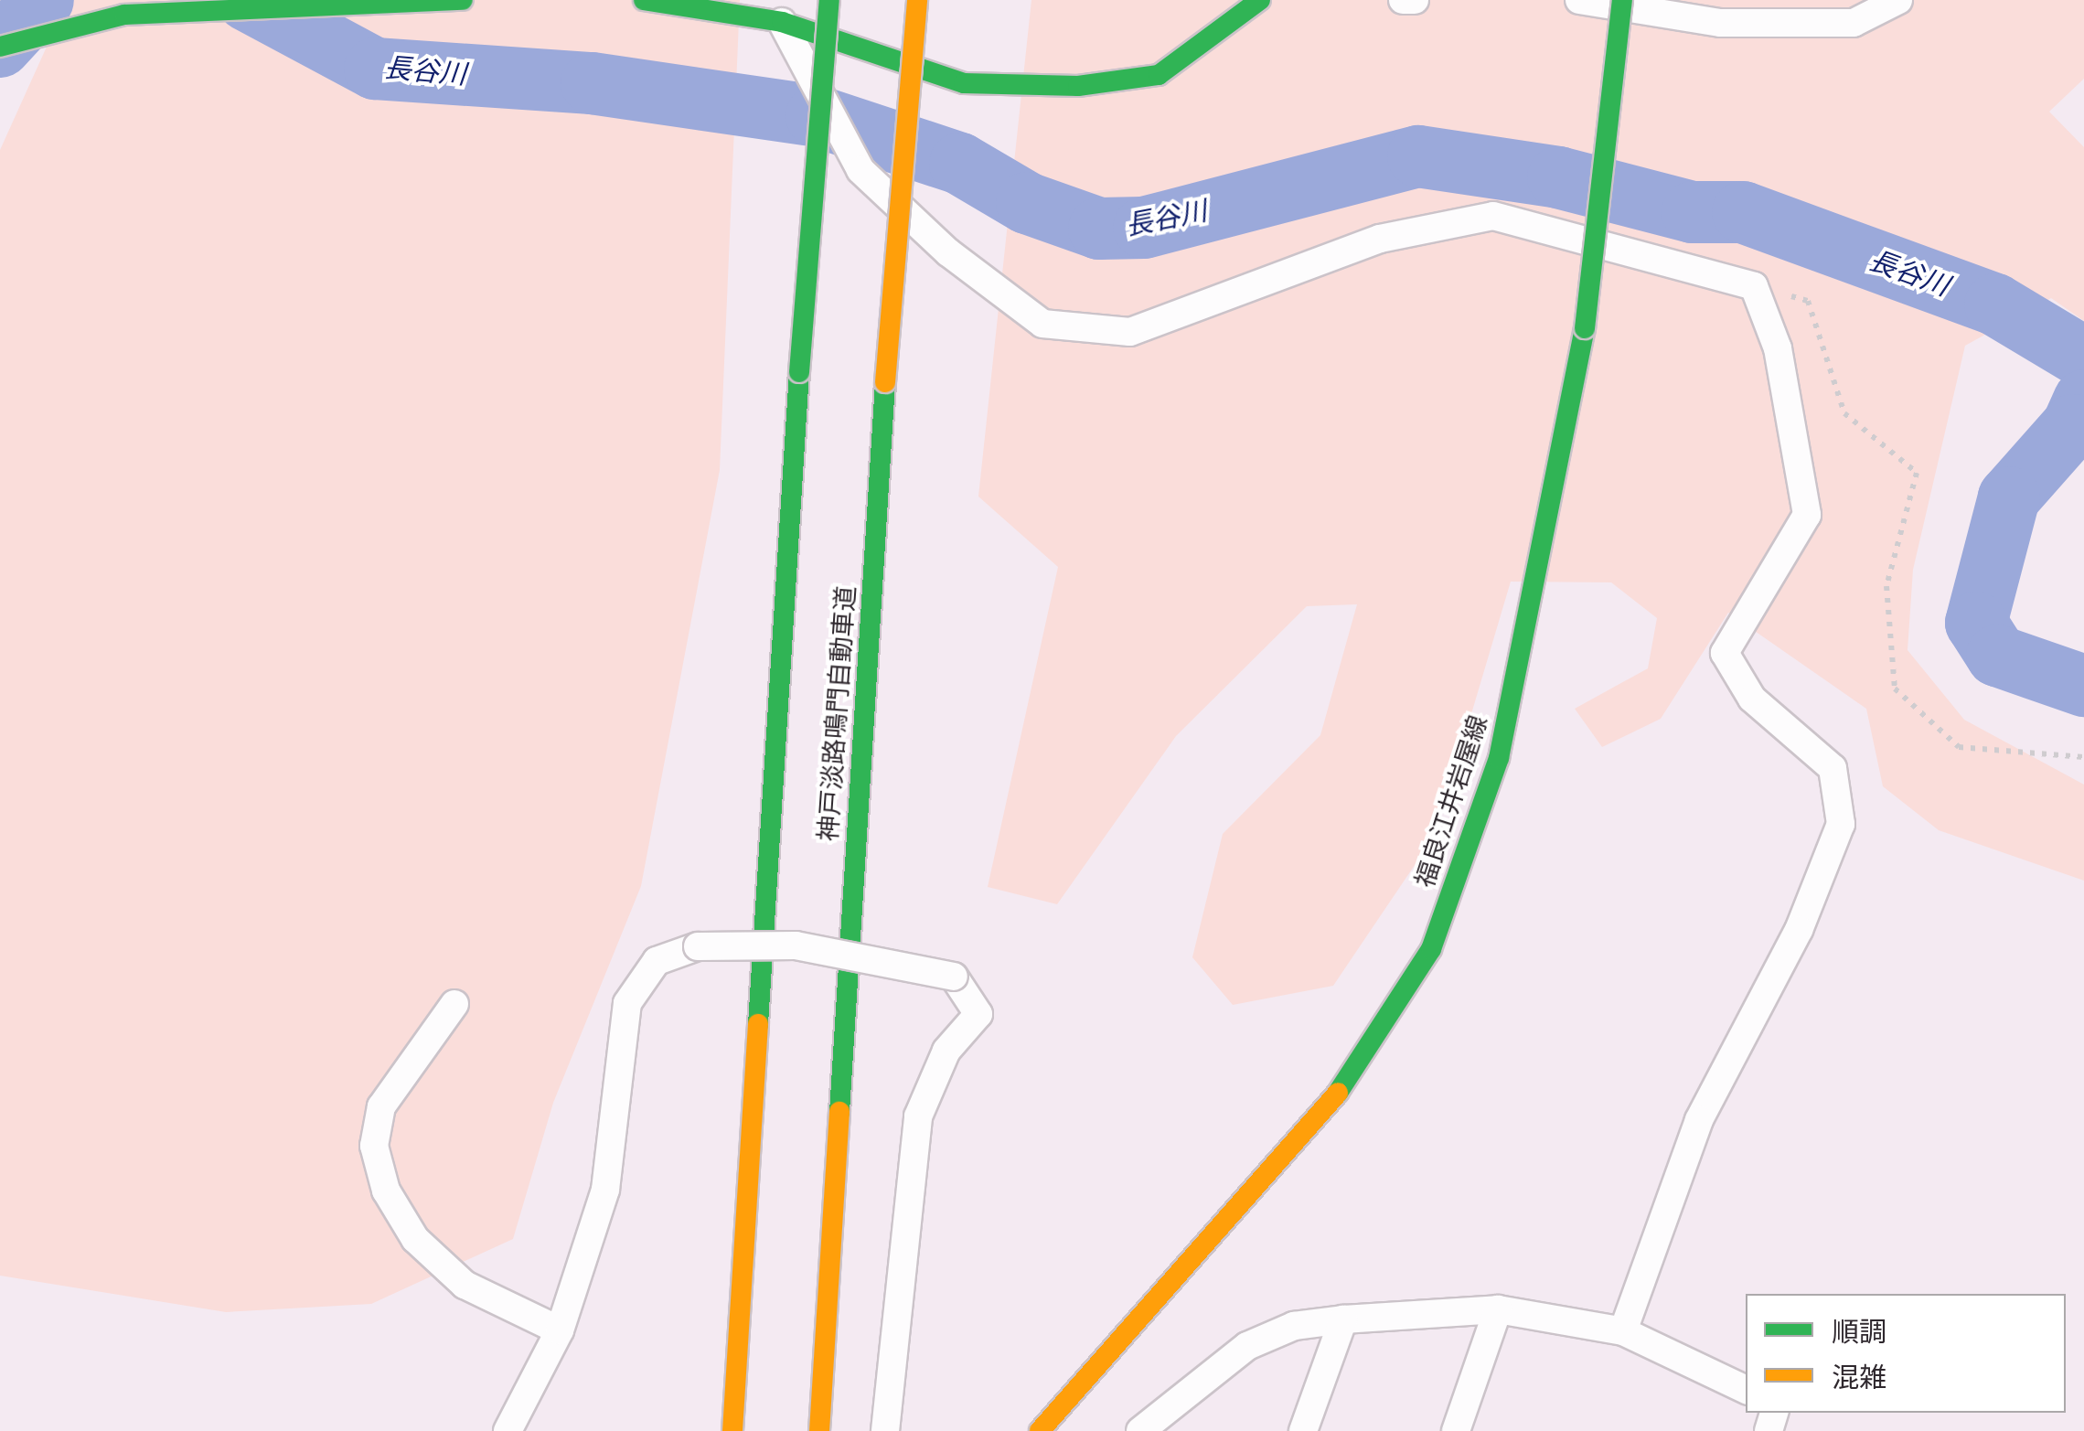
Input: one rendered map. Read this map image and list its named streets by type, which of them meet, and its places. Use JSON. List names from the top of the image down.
{
  "streets": {
    "main road": ["神戸淡路鳴門自動車道", "福良江井岩屋線"]
  },
  "water": ["長谷川"],
  "legend": ["順調", "混雑"]
}
